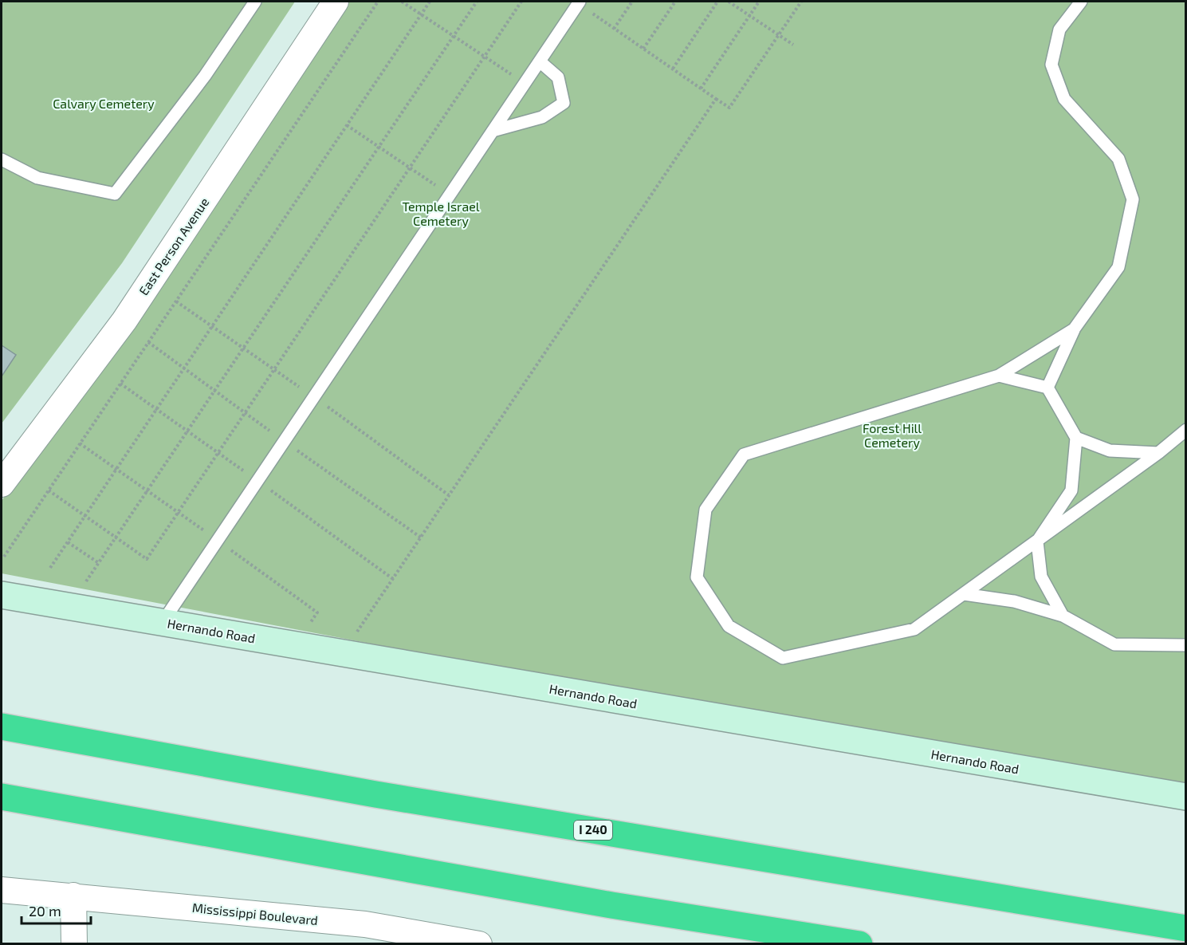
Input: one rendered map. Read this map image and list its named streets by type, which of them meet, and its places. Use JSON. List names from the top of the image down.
{
  "streets": {
    "highway": ["I 240"],
    "street": ["East Person Avenue", "Hernando Road", "Mississippi Boulevard"]
  },
  "parks": ["Calvary Cemetery", "Temple Israel Cemetery", "Forest Hill Cemetery"],
  "scale_bar": "20 m"
}
